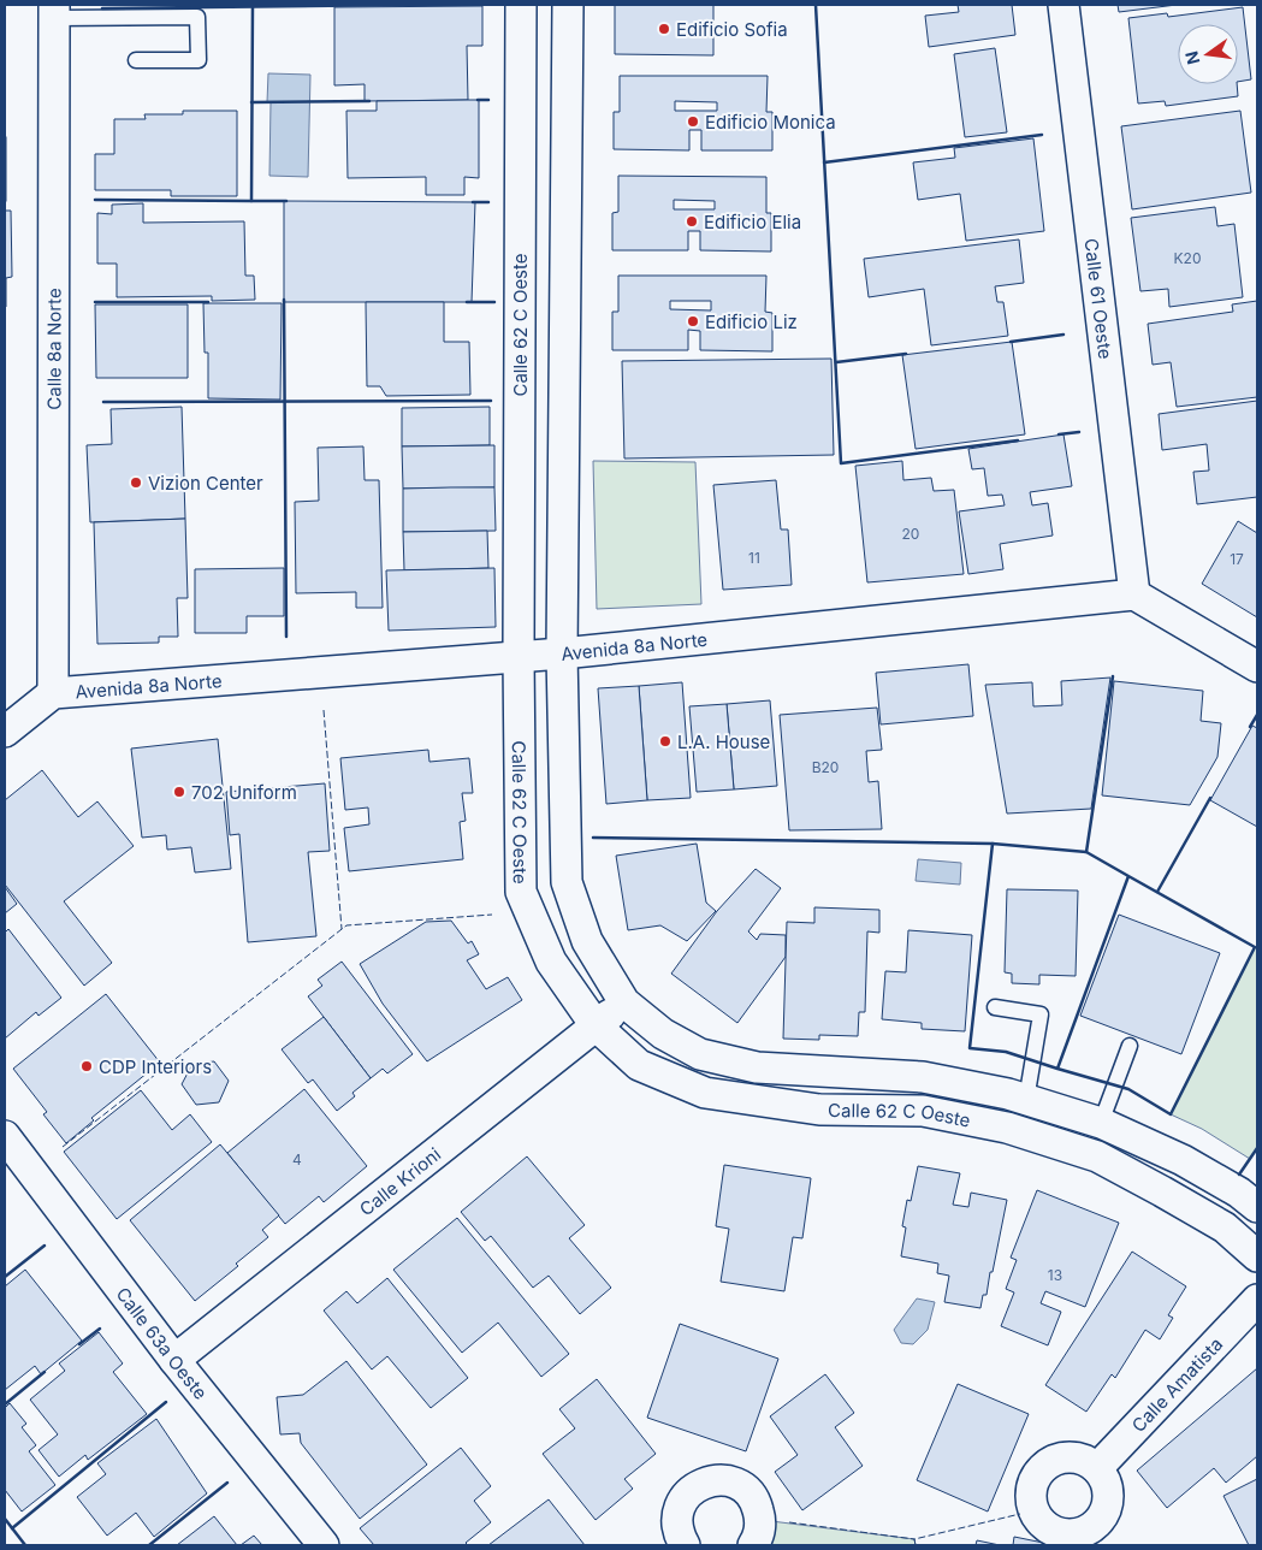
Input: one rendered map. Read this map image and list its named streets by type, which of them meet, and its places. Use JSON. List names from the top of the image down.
{
  "streets": {
    "street": [
      "Calle 61 Oeste",
      "Calle 62 C Oeste",
      "Calle 8a Norte",
      "Avenida 8a Norte",
      "Calle Krioni",
      "Calle 63a Oeste",
      "Calle Amatista"
    ]
  },
  "crossings": [
    ["Calle 61 Oeste", "Avenida 8a Norte"],
    ["Calle 62 C Oeste", "Avenida 8a Norte"],
    ["Calle 62 C Oeste", "Calle Krioni"],
    ["Calle 8a Norte", "Avenida 8a Norte"],
    ["Calle Krioni", "Calle 63a Oeste"]
  ],
  "places": [
    "Edificio Sofia",
    "Edificio Monica",
    "Edificio Elia",
    "Edificio Liz",
    "Vizion Center",
    "L.A. House",
    "702 Uniform",
    "CDP Interiors"
  ],
  "house_numbers": [
    "K20",
    "20",
    "11",
    "17",
    "B20",
    "4",
    "13"
  ],
  "north": "left"
}
